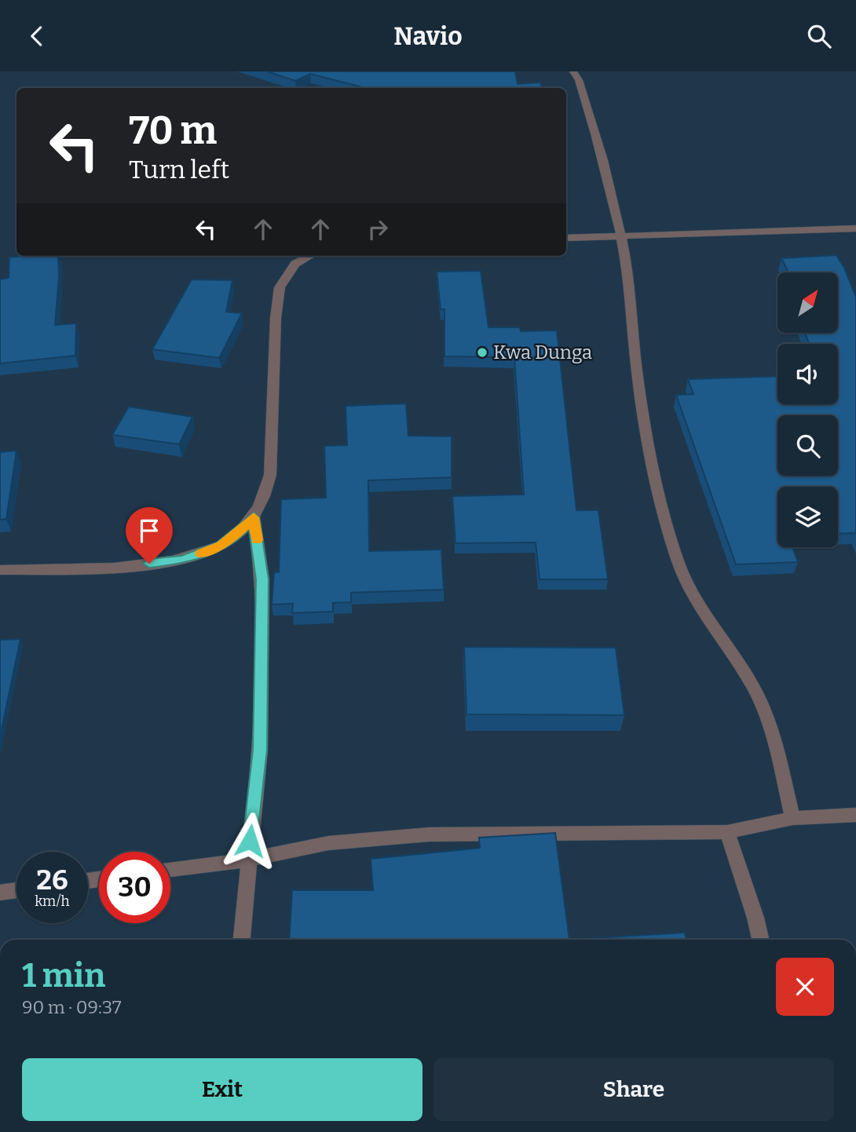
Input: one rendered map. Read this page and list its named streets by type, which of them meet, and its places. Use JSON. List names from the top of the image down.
{
  "places": ["Kwa Dunga"],
  "north": "top right",
  "page": {
    "header": "Navio",
    "turn": ["70 m", "Turn left"],
    "speed": "26 km/h",
    "limit": "30",
    "heading": ["1 min", "90 m · 09:37"],
    "buttons": ["Exit", "Share"]
  }
}
